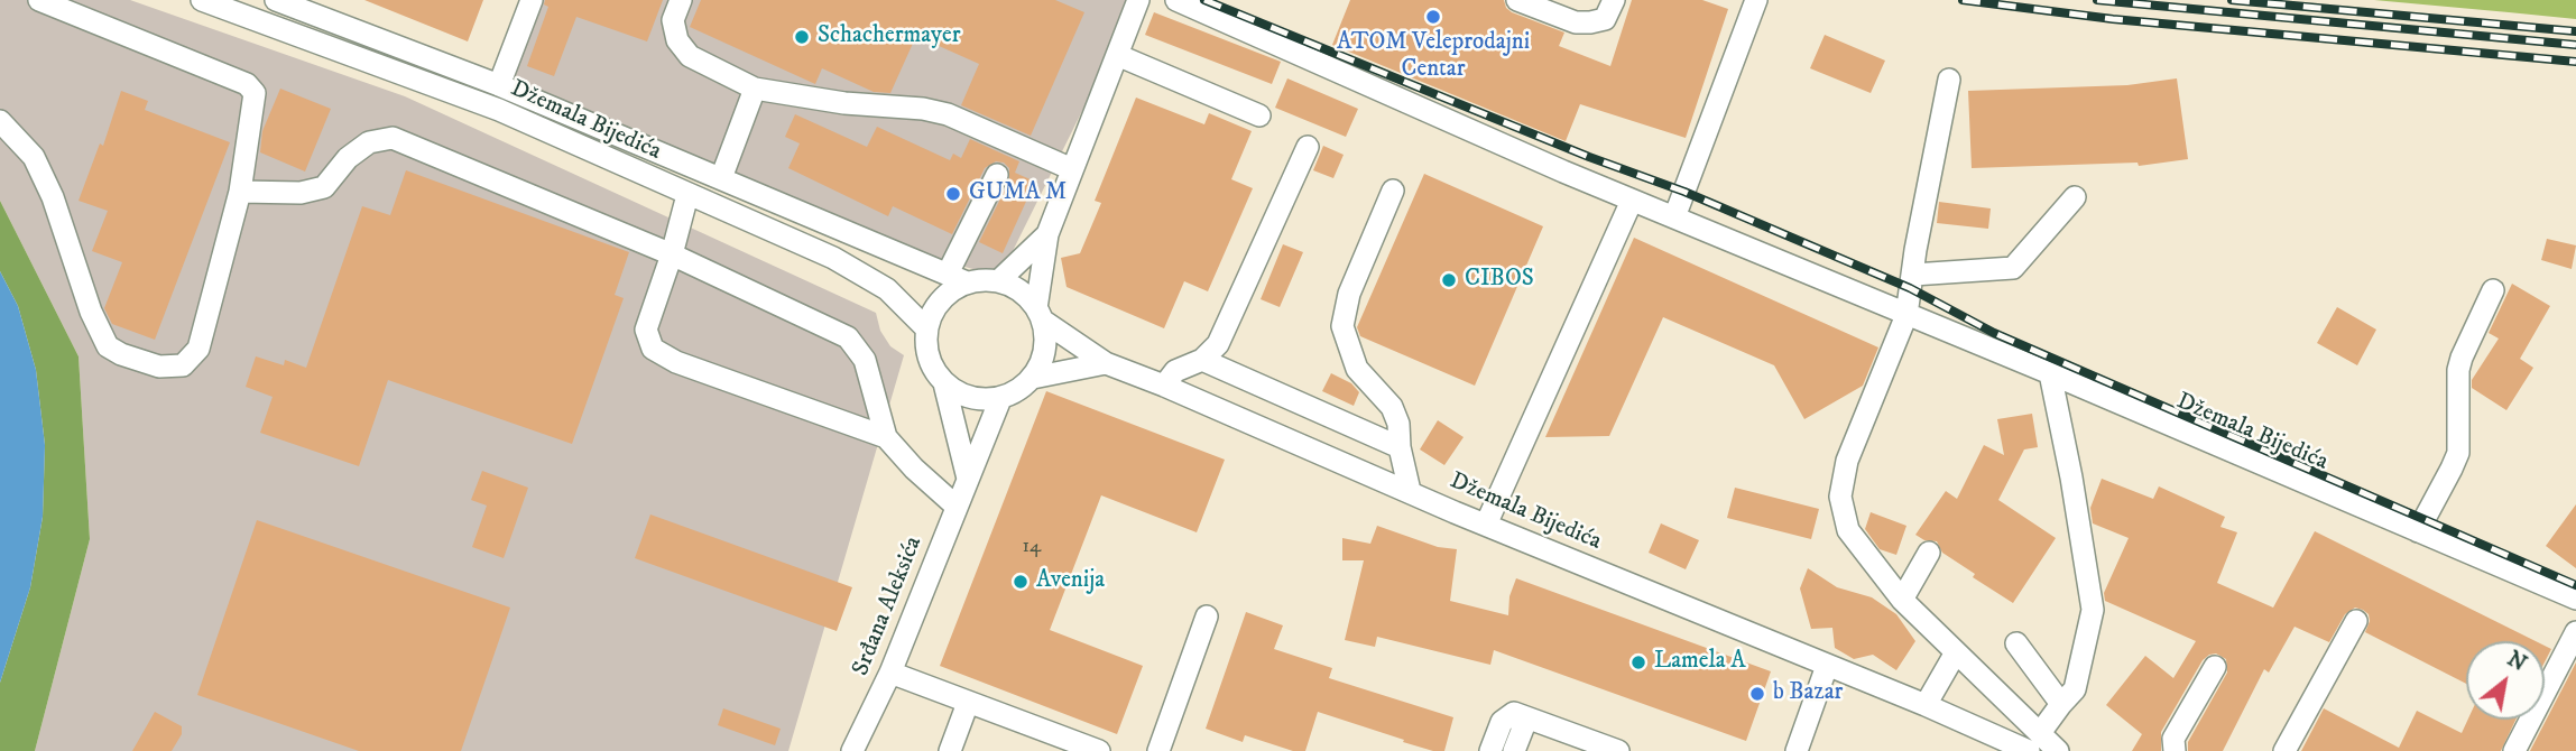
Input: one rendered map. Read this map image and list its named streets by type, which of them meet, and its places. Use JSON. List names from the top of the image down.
{
  "streets": {
    "street": ["Džemala Bijedića", "Srđana Aleksića"]
  },
  "crossings": [
    ["Džemala Bijedića", "Srđana Aleksića"]
  ],
  "places": [
    "ATOM Veleprodajni Centar",
    "Schachermayer",
    "GUMA M",
    "CIBOS",
    "Avenija",
    "Lamela A",
    "b Bazar"
  ],
  "house_numbers": ["14"],
  "north": "top right"
}
